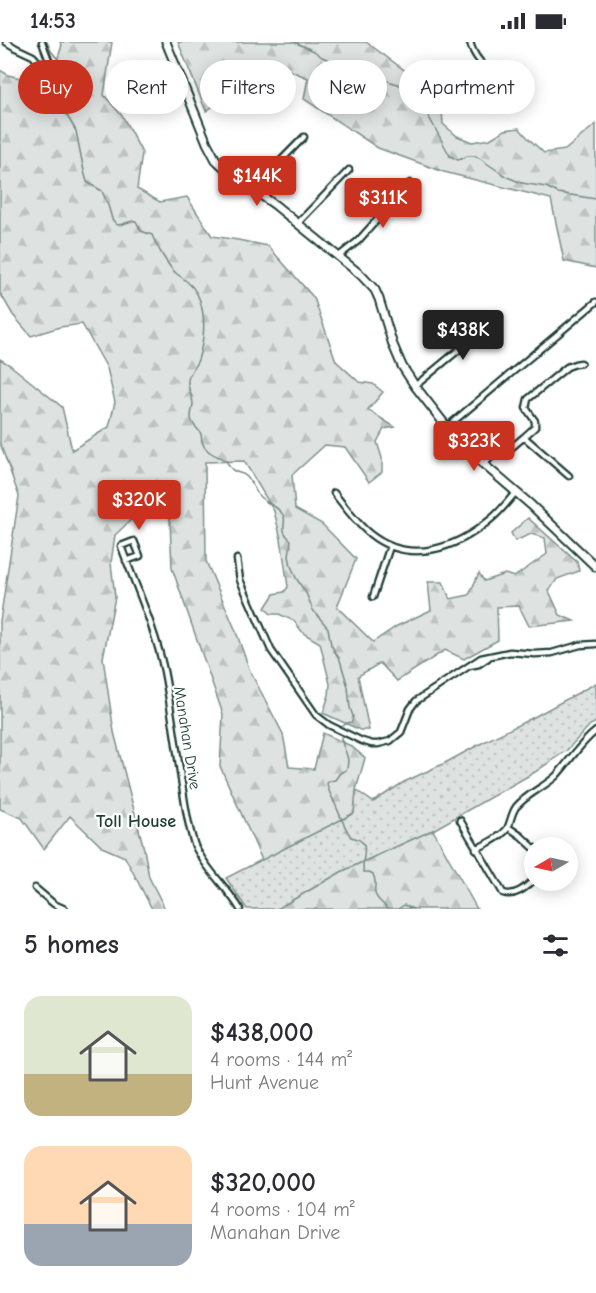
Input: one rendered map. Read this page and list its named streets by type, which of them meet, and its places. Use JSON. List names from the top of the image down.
{
  "streets": {
    "street": ["Manahan Drive"]
  },
  "districts": ["Toll House"],
  "north": "left",
  "page": {
    "status": "14:53",
    "chip": [
      "Buy",
      "Rent",
      "Filters",
      "New",
      "Apartment"
    ],
    "price": [
      "$144K",
      "$311K",
      "$438K",
      "$323K",
      "$320K"
    ],
    "heading": "5 homes",
    "list": [
      {
        "name": "$438,000",
        "note": "4 rooms · 144 m² · Hunt Avenue"
      },
      {
        "name": "$320,000",
        "note": "4 rooms · 104 m² · Manahan Drive"
      }
    ]
  }
}
